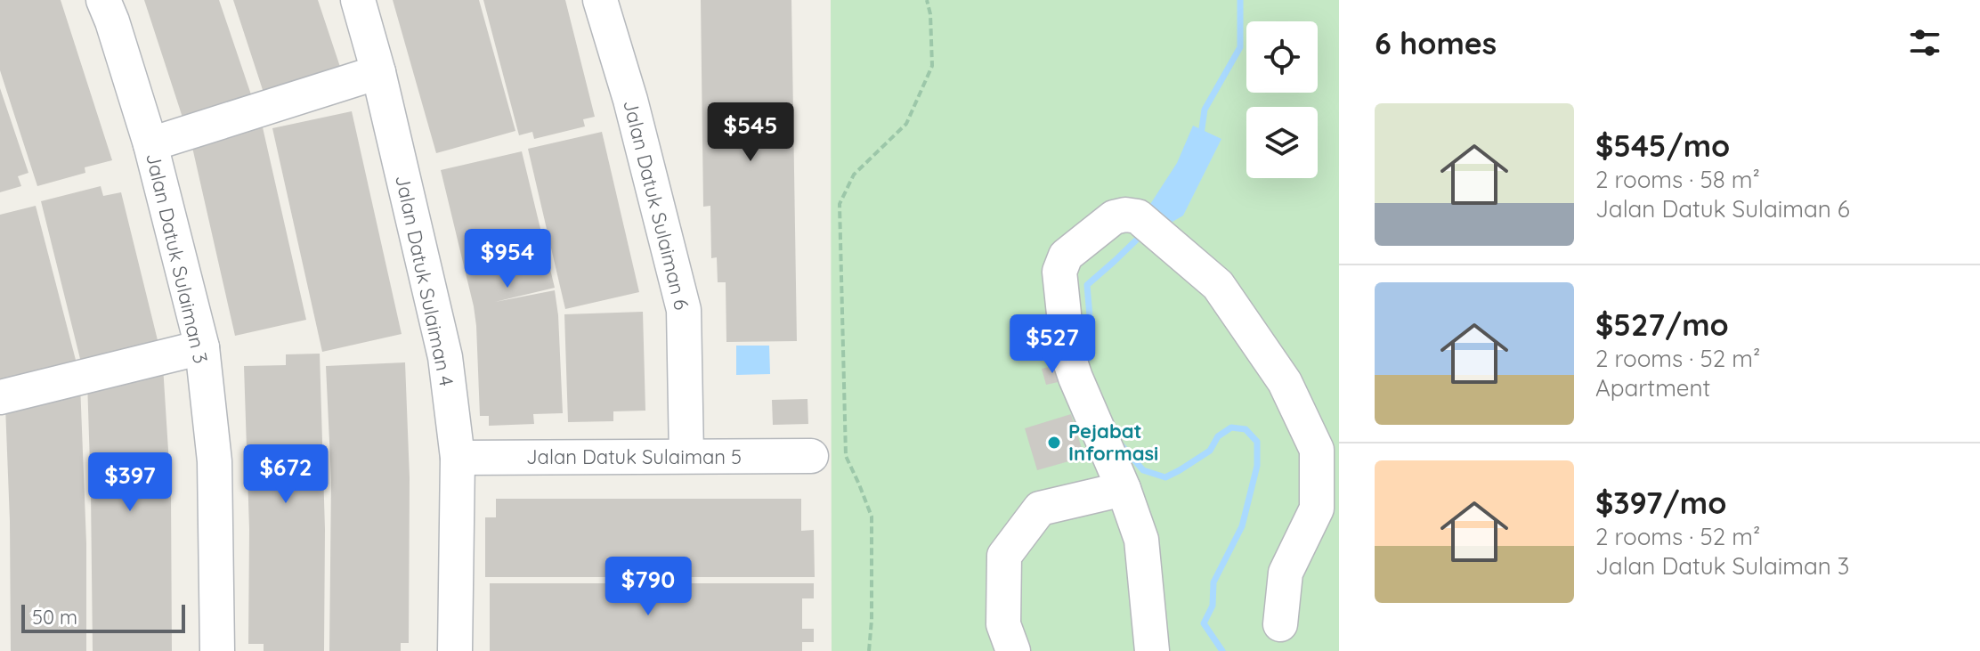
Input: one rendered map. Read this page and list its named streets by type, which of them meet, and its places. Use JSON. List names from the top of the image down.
{
  "streets": {
    "street": [
      "Jalan Datuk Sulaiman 6",
      "Jalan Datuk Sulaiman 3",
      "Jalan Datuk Sulaiman 4",
      "Jalan Datuk Sulaiman 5"
    ]
  },
  "crossings": [
    ["Jalan Datuk Sulaiman 6", "Jalan Datuk Sulaiman 5"],
    ["Jalan Datuk Sulaiman 4", "Jalan Datuk Sulaiman 5"]
  ],
  "places": ["Pejabat Informasi"],
  "scale_bar": "50 m",
  "page": {
    "heading": "6 homes",
    "list": [
      {
        "name": "$545/mo",
        "note": "2 rooms · 58 m² · Jalan Datuk Sulaiman 6"
      },
      {
        "name": "$527/mo",
        "note": "2 rooms · 52 m² · Apartment"
      },
      {
        "name": "$397/mo",
        "note": "2 rooms · 52 m² · Jalan Datuk Sulaiman 3"
      }
    ],
    "price": [
      "$545",
      "$954",
      "$527",
      "$672",
      "$397",
      "$790"
    ],
    "scale": "50 m"
  }
}
